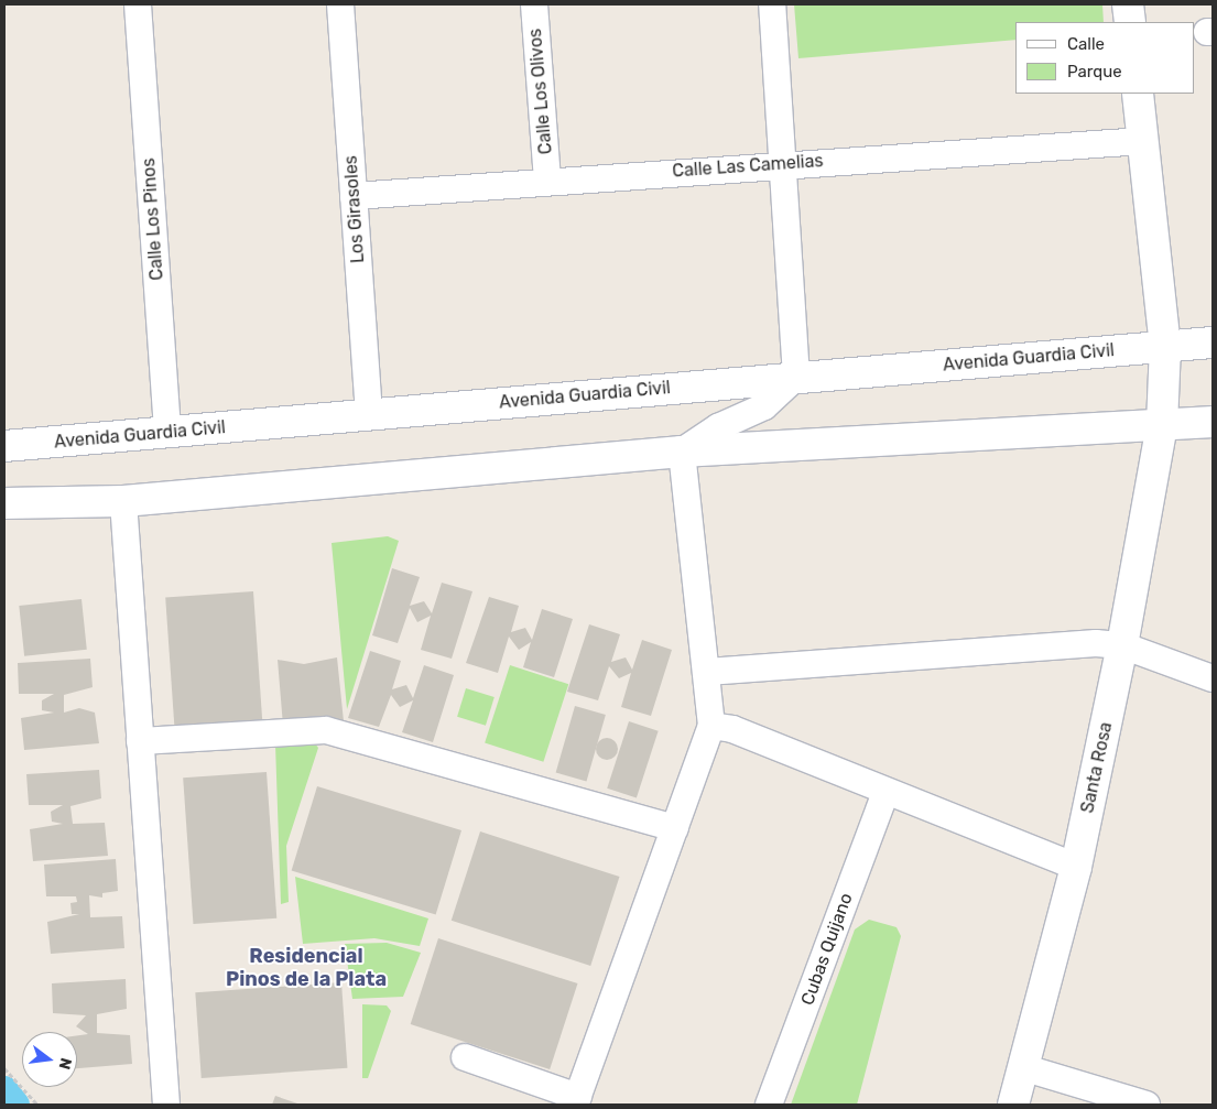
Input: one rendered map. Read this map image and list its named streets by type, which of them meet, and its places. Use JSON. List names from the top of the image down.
{
  "streets": {
    "main road": ["Avenida Guardia Civil", "Santa Rosa"],
    "street": [
      "Calle Los Olivos",
      "Calle Las Camelias",
      "Los Girasoles",
      "Calle Los Pinos",
      "Cubas Quijano"
    ]
  },
  "crossings": [
    ["Calle Los Olivos", "Calle Las Camelias"],
    ["Calle Las Camelias", "Los Girasoles"],
    ["Calle Las Camelias", "Santa Rosa"],
    ["Los Girasoles", "Avenida Guardia Civil"],
    ["Calle Los Pinos", "Avenida Guardia Civil"],
    ["Avenida Guardia Civil", "Santa Rosa"]
  ],
  "districts": ["Residencial Pinos de la Plata"],
  "legend": ["Calle", "Parque"],
  "north": "right"
}
